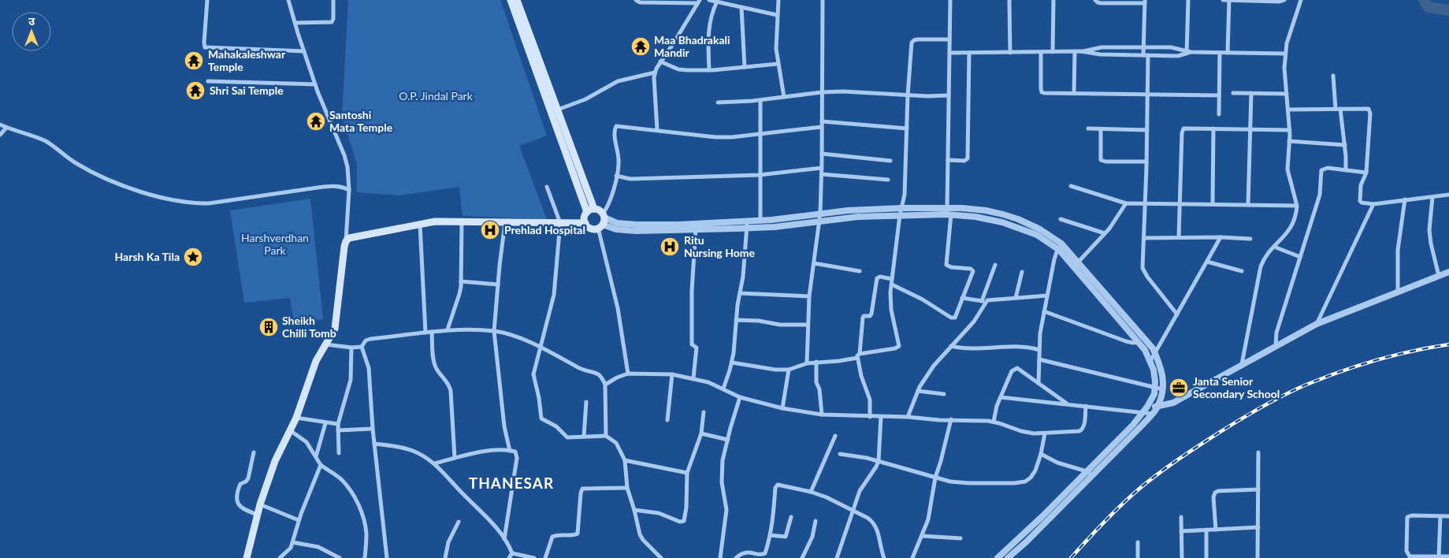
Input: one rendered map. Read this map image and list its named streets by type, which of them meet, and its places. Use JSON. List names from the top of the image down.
{
  "districts": ["THANESAR"],
  "parks": ["O.P. Jindal Park", "Harshverdhan Park"],
  "places": {
    "temple": [
      "Maa Bhadrakali Mandir",
      "Mahakaleshwar Temple",
      "Shri Sai Temple",
      "Santoshi Mata Temple"
    ],
    "hospital": ["Prehlad Hospital", "Ritu Nursing Home"],
    "place": ["Harsh Ka Tila"],
    "building": ["Sheikh Chilli Tomb"],
    "office": ["Janta Senior Secondary School"]
  },
  "north": "top"
}
